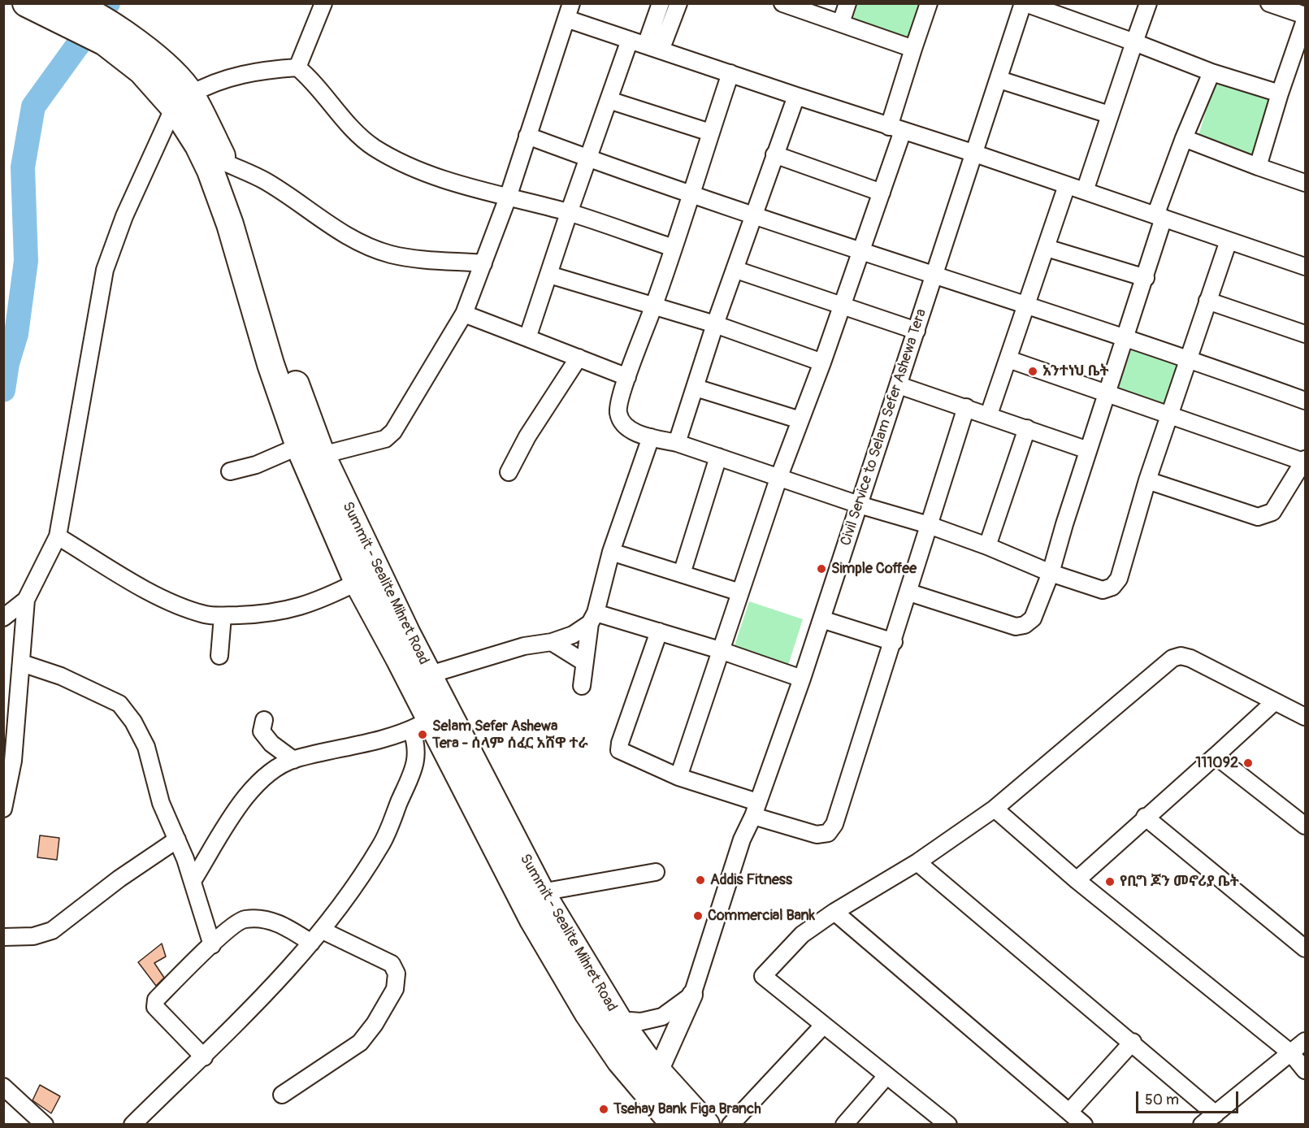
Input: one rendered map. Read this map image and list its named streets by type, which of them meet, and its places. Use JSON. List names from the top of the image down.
{
  "streets": {
    "main road": ["Summit - Sealite Mihret Road"],
    "street": ["Civil Service to Selam Sefer Ashewa Tera"]
  },
  "places": [
    "አንተነህ ቤት",
    "Simple Coffee",
    "Selam Sefer Ashewa Tera - ሰላም ሰፈር አሸዋ ተራ",
    "111092",
    "Addis Fitness",
    "የቢግ ጆን መኖሪያ ቤት",
    "Commercial Bank",
    "Tsehay Bank Figa Branch"
  ],
  "scale_bar": "50 m"
}
